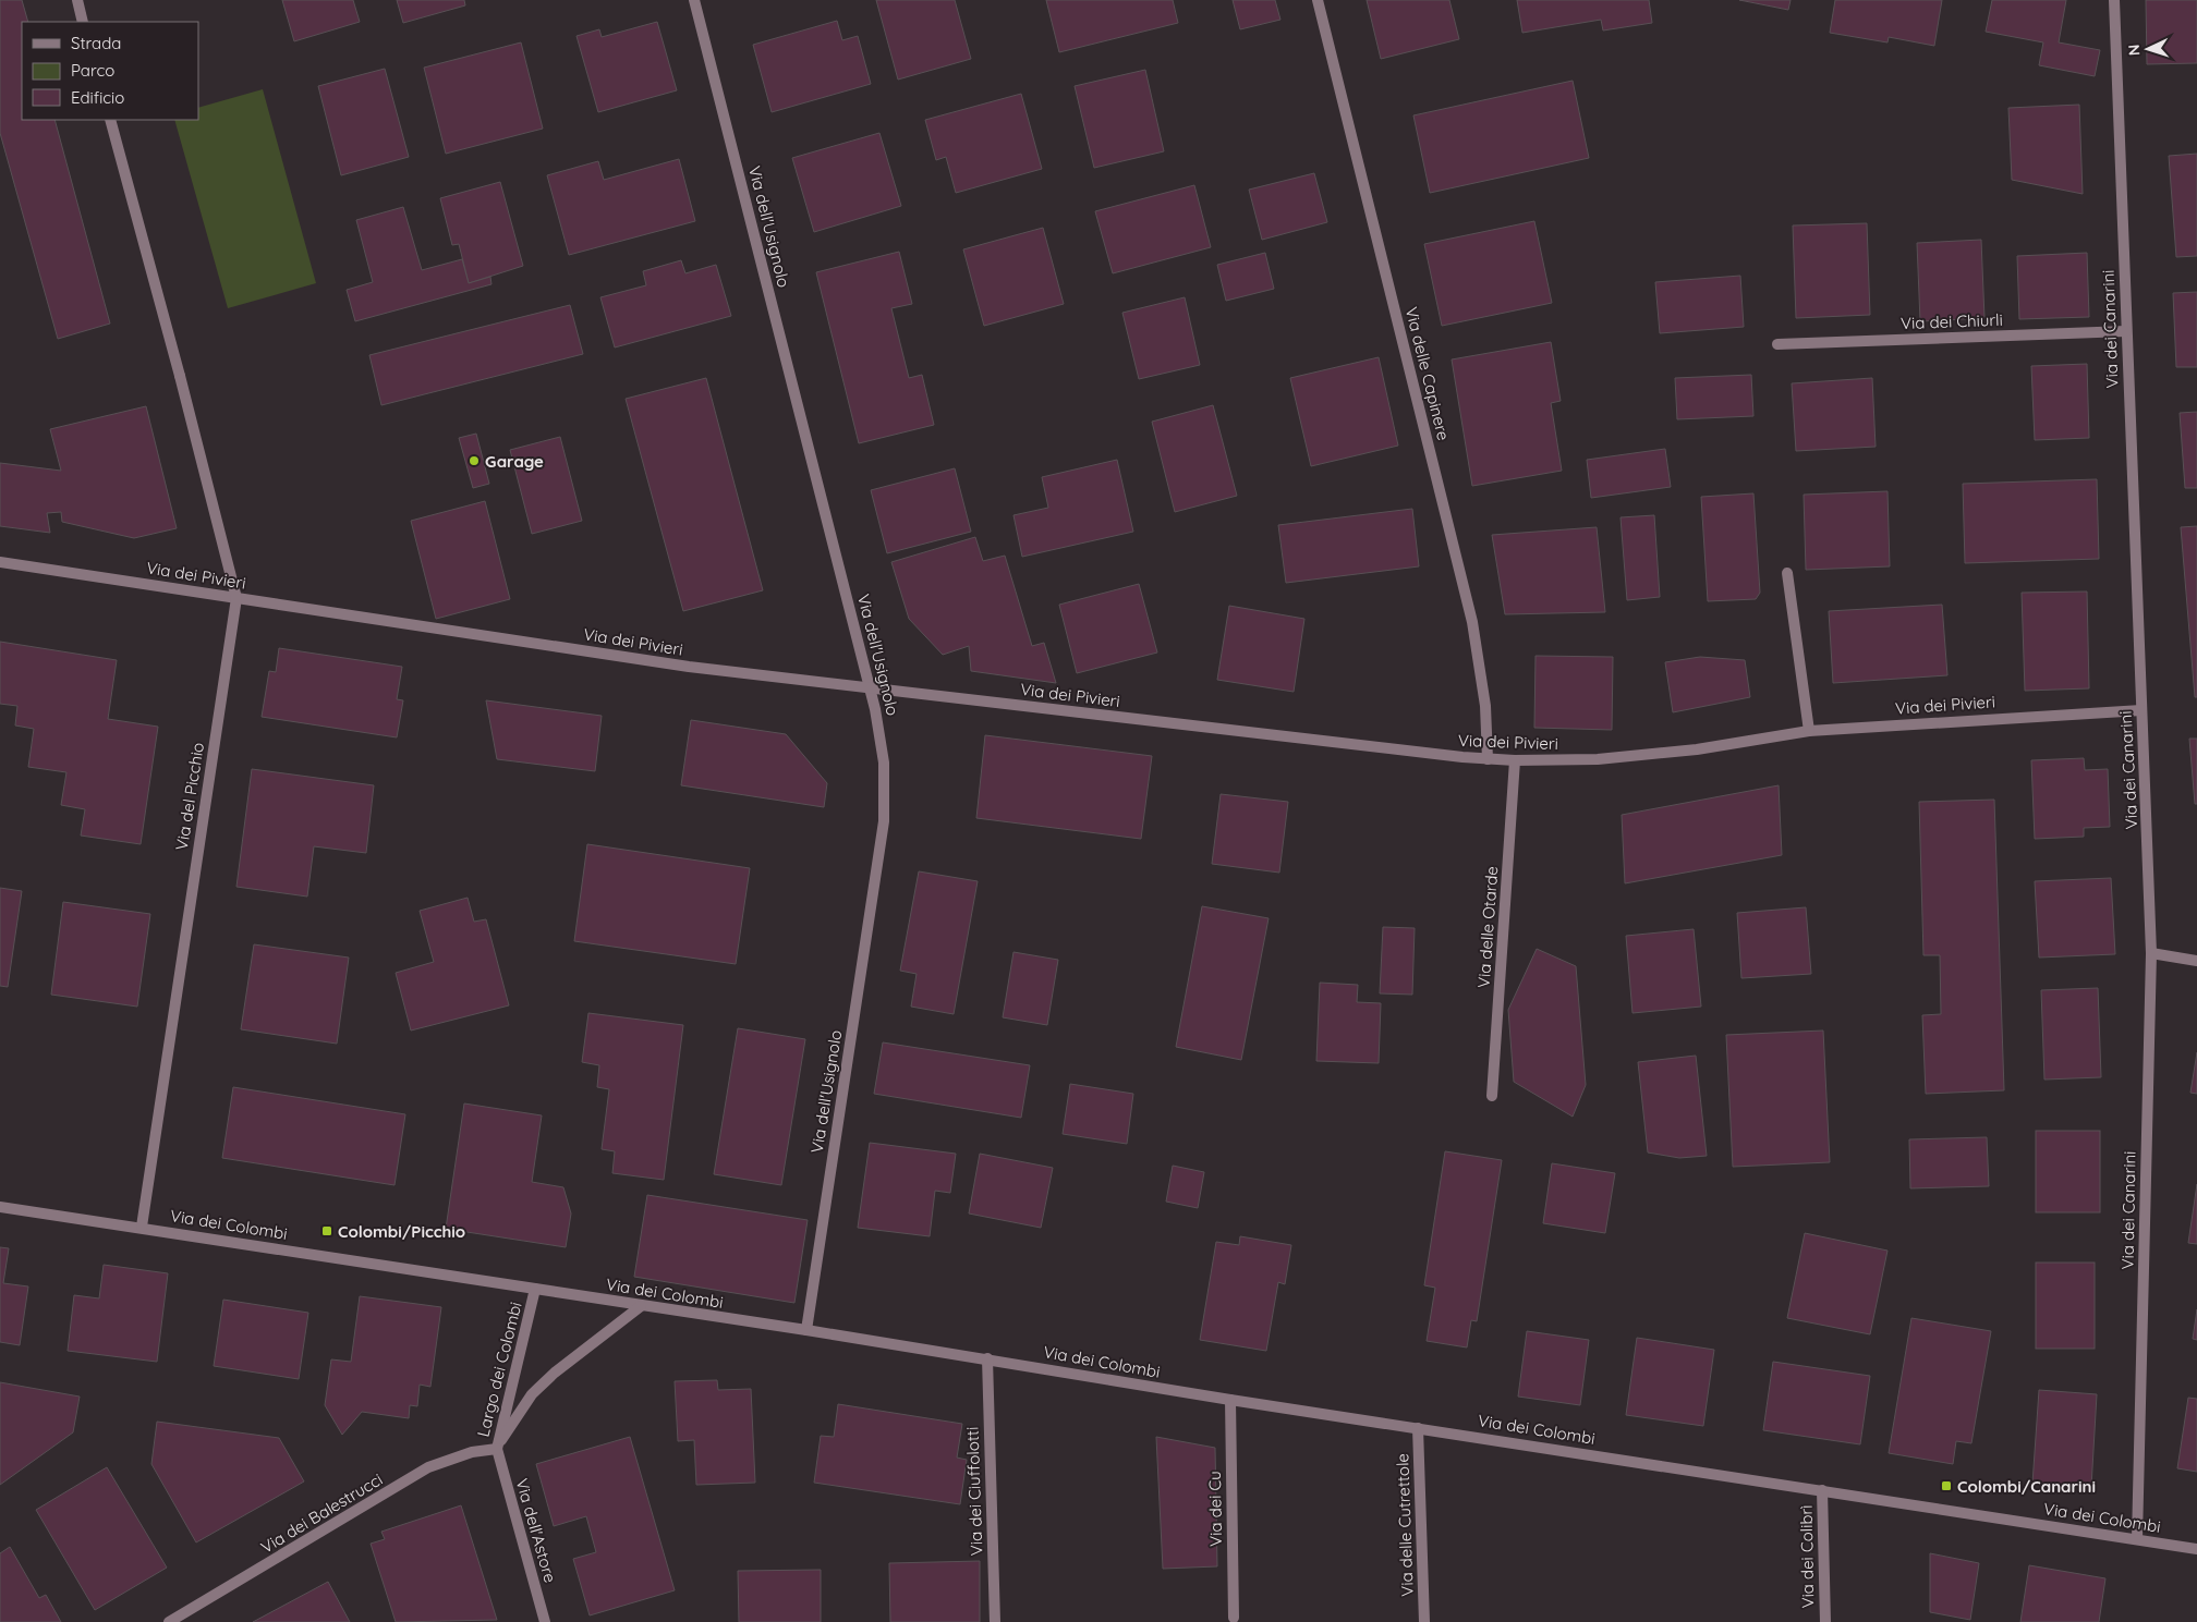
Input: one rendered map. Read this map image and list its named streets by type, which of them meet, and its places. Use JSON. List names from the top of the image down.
{
  "streets": {
    "street": [
      "Via dell'Usignolo",
      "Via dei Chiurli",
      "Via dei Canarini",
      "Via delle Capinere",
      "Via dei Pivieri",
      "Via del Picchio",
      "Via delle Otarde",
      "Via dei Colombi",
      "Largo dei Colombi",
      "Via dei Ciuffolotti",
      "Via dei Cu",
      "Via dei Balestrucci",
      "Via delle Cutrettole",
      "Via dell'Astore",
      "Via dei Colibrì"
    ]
  },
  "crossings": [
    ["Via dell'Usignolo", "Via dei Pivieri"],
    ["Via dell'Usignolo", "Via dei Colombi"],
    ["Via dei Chiurli", "Via dei Canarini"],
    ["Via dei Canarini", "Via dei Pivieri"],
    ["Via dei Canarini", "Via dei Colombi"],
    ["Via delle Capinere", "Via dei Pivieri"],
    ["Via dei Pivieri", "Via del Picchio"],
    ["Via dei Pivieri", "Via delle Otarde"],
    ["Via del Picchio", "Via dei Colombi"],
    ["Via dei Colombi", "Largo dei Colombi"],
    ["Via dei Colombi", "Via dei Ciuffolotti"],
    ["Via dei Colombi", "Via dei Cu"],
    ["Via dei Colombi", "Via delle Cutrettole"],
    ["Via dei Colombi", "Via dei Colibrì"],
    ["Largo dei Colombi", "Via dei Balestrucci"],
    ["Largo dei Colombi", "Via dell'Astore"],
    ["Via dei Balestrucci", "Via dell'Astore"]
  ],
  "places": {
    "other": ["Garage"],
    "transit": ["Colombi/Picchio", "Colombi/Canarini"]
  },
  "legend": ["Strada", "Parco", "Edificio"],
  "north": "left"
}
